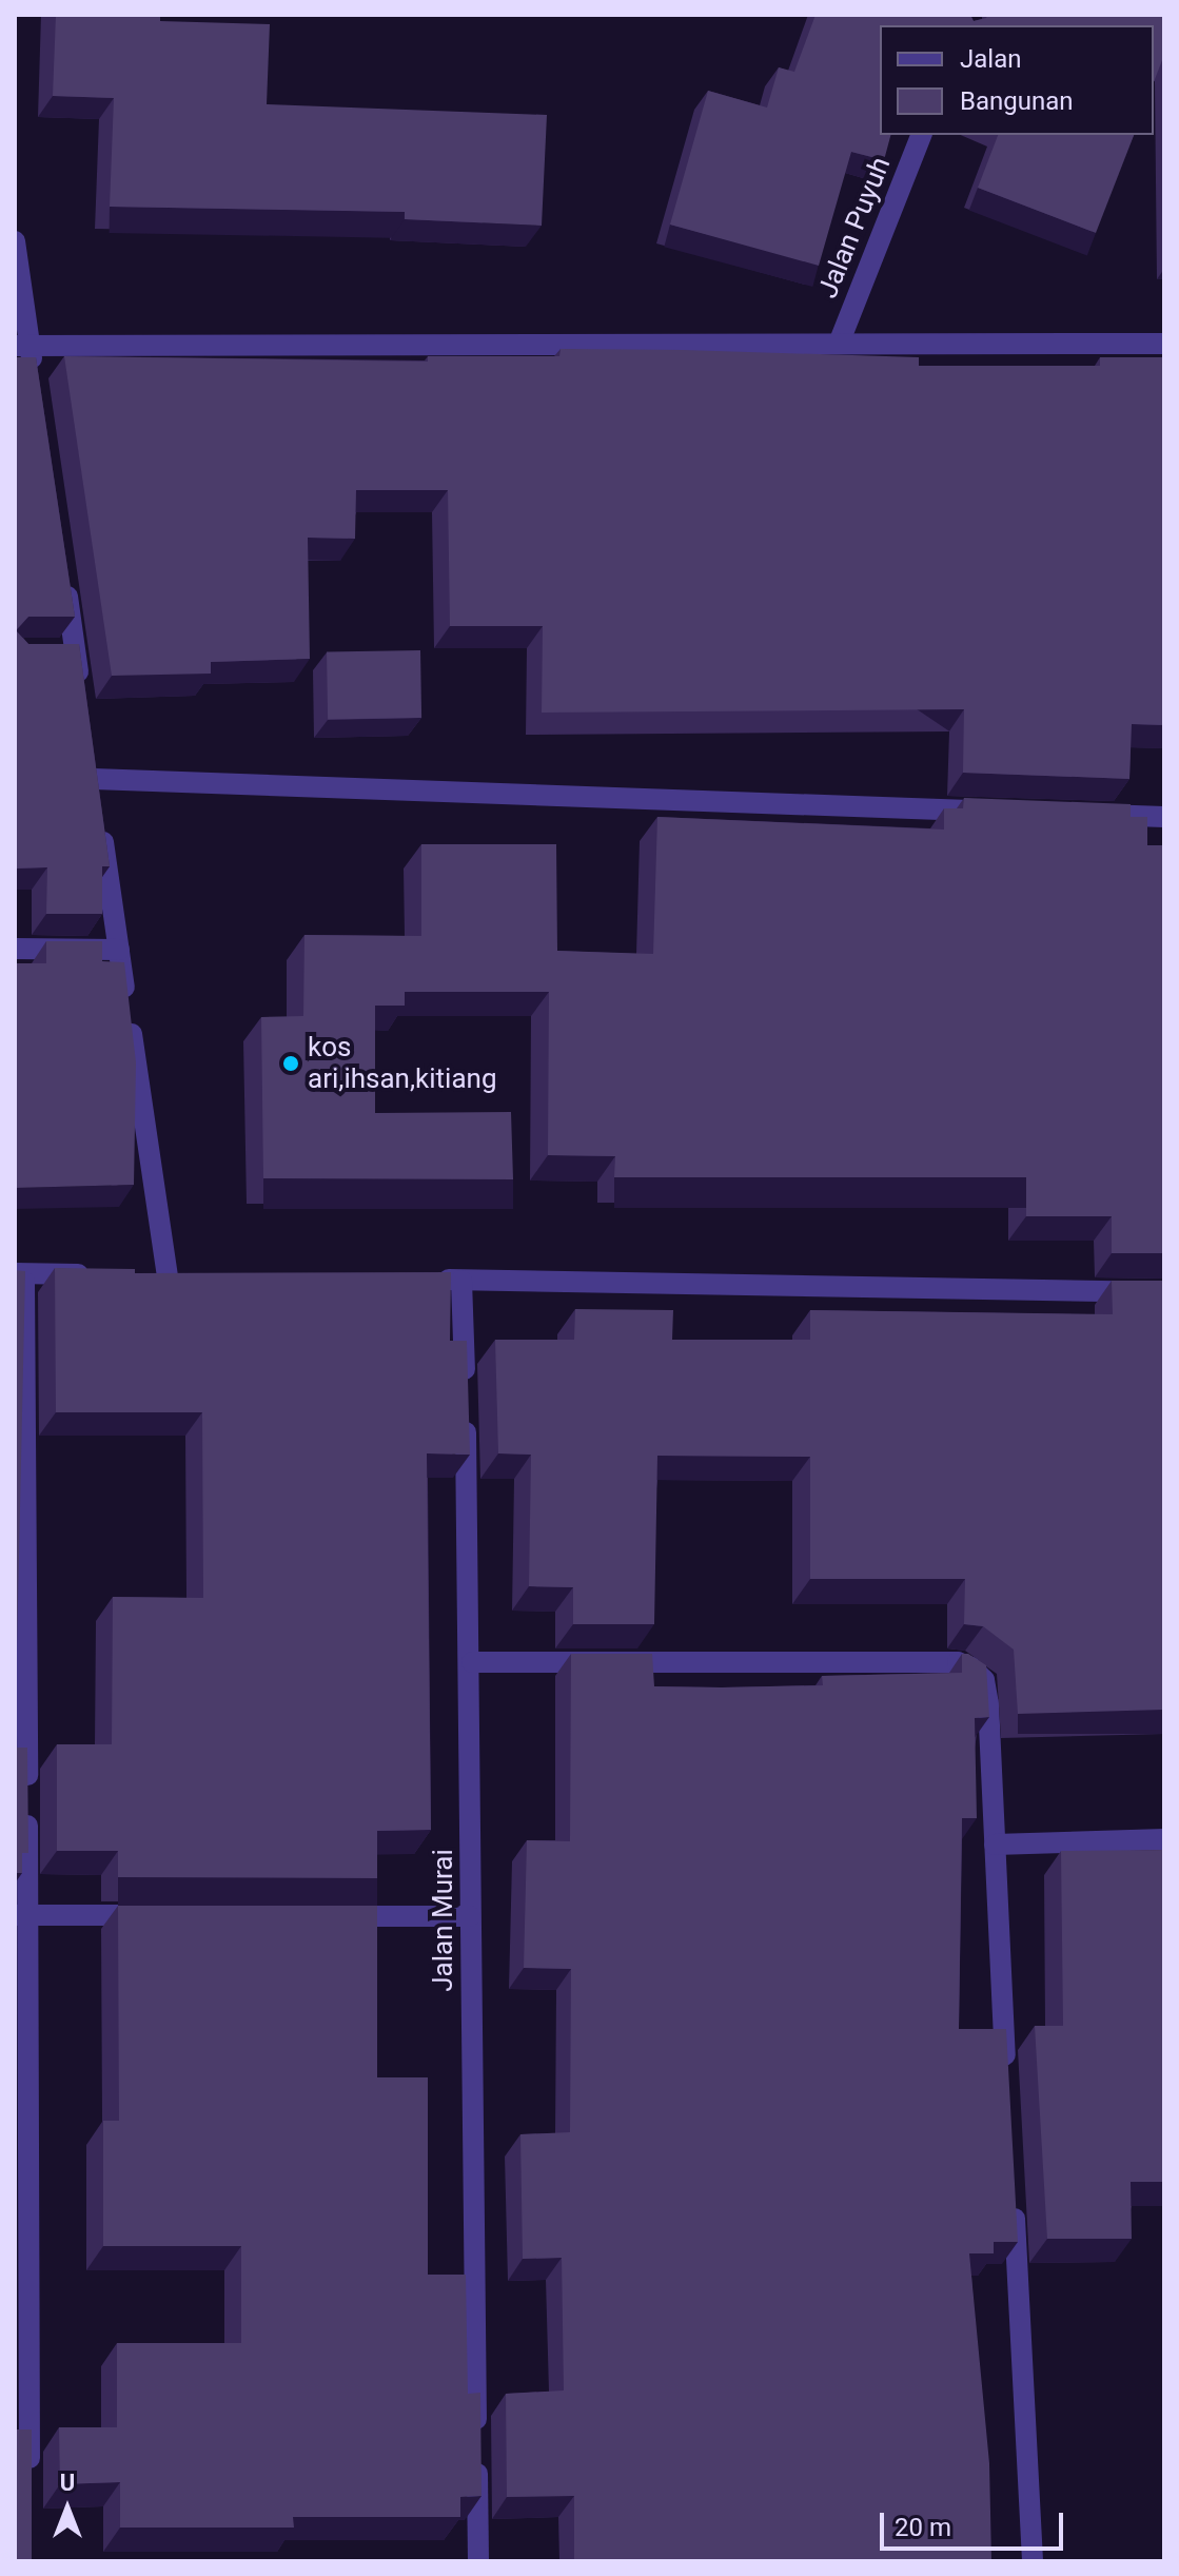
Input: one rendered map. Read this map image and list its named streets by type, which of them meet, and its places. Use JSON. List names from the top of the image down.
{
  "streets": {
    "street": ["Jalan Puyuh", "Jalan Murai"]
  },
  "places": ["kos ari,ihsan,kitiang"],
  "legend": ["Jalan", "Bangunan"],
  "scale_bar": "20 m",
  "north": "top"
}
